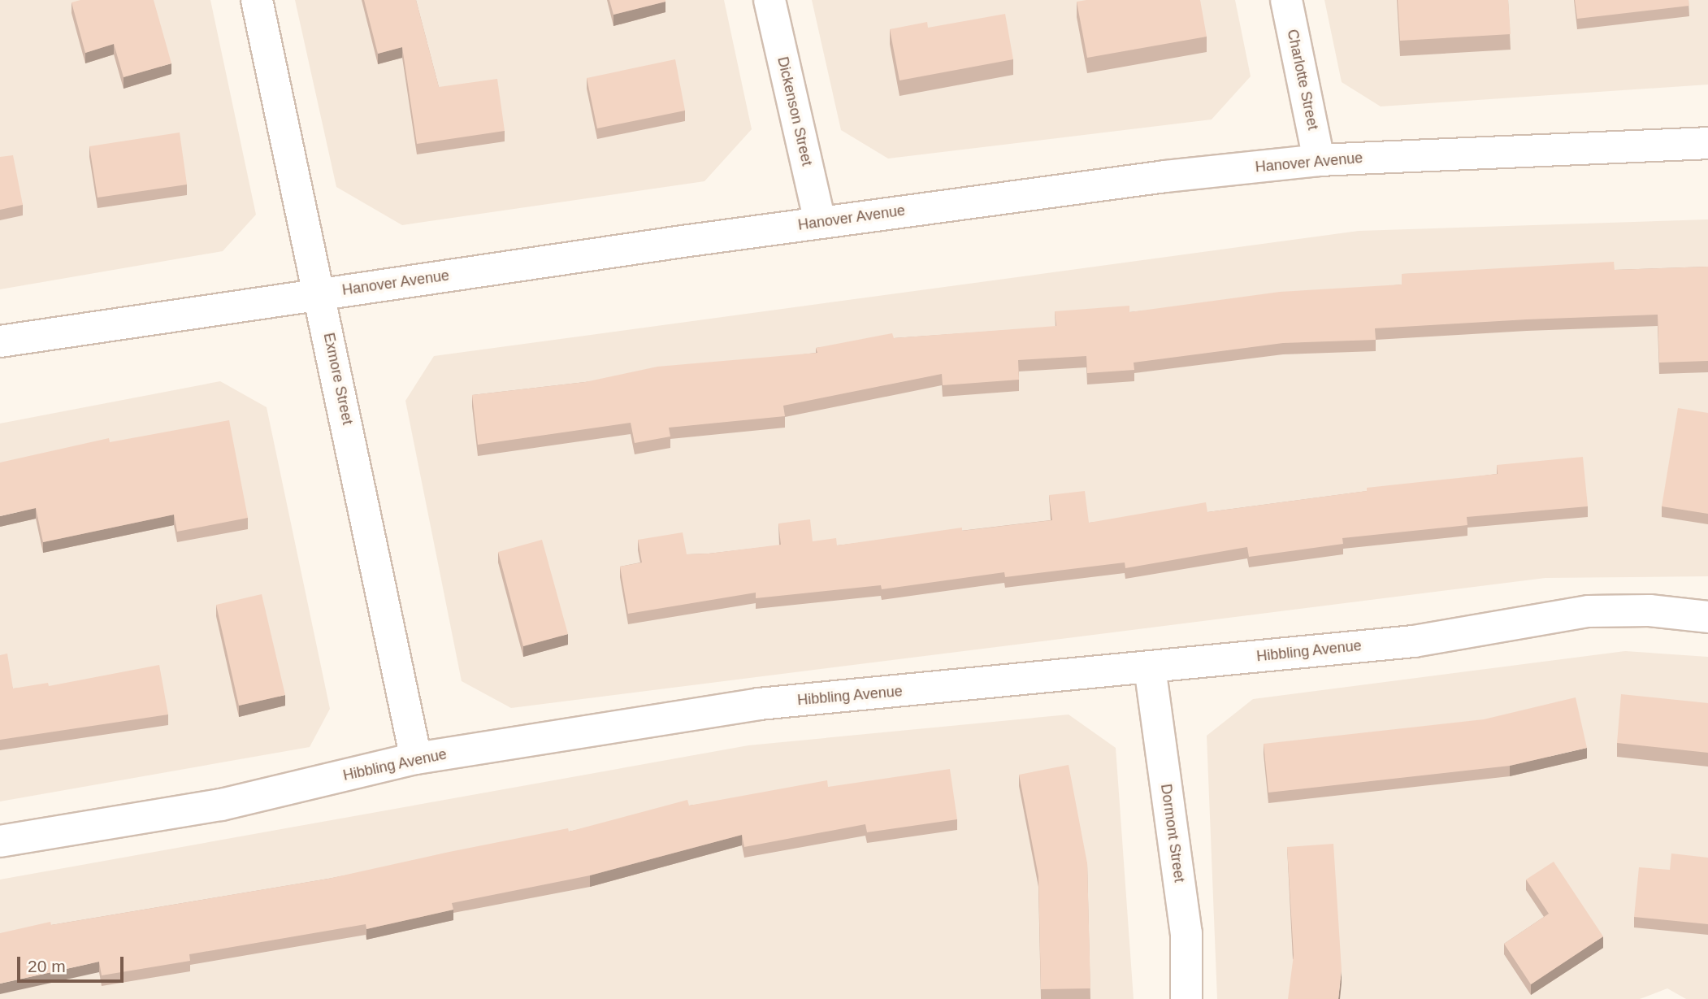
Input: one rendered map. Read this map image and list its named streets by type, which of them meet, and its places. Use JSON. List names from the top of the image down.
{
  "streets": {
    "street": [
      "Charlotte Street",
      "Dickenson Street",
      "Hanover Avenue",
      "Exmore Street",
      "Hibbling Avenue",
      "Dormont Street"
    ]
  },
  "crossings": [
    ["Charlotte Street", "Hanover Avenue"],
    ["Dickenson Street", "Hanover Avenue"],
    ["Hanover Avenue", "Exmore Street"],
    ["Exmore Street", "Hibbling Avenue"],
    ["Hibbling Avenue", "Dormont Street"]
  ],
  "scale_bar": "20 m"
}
